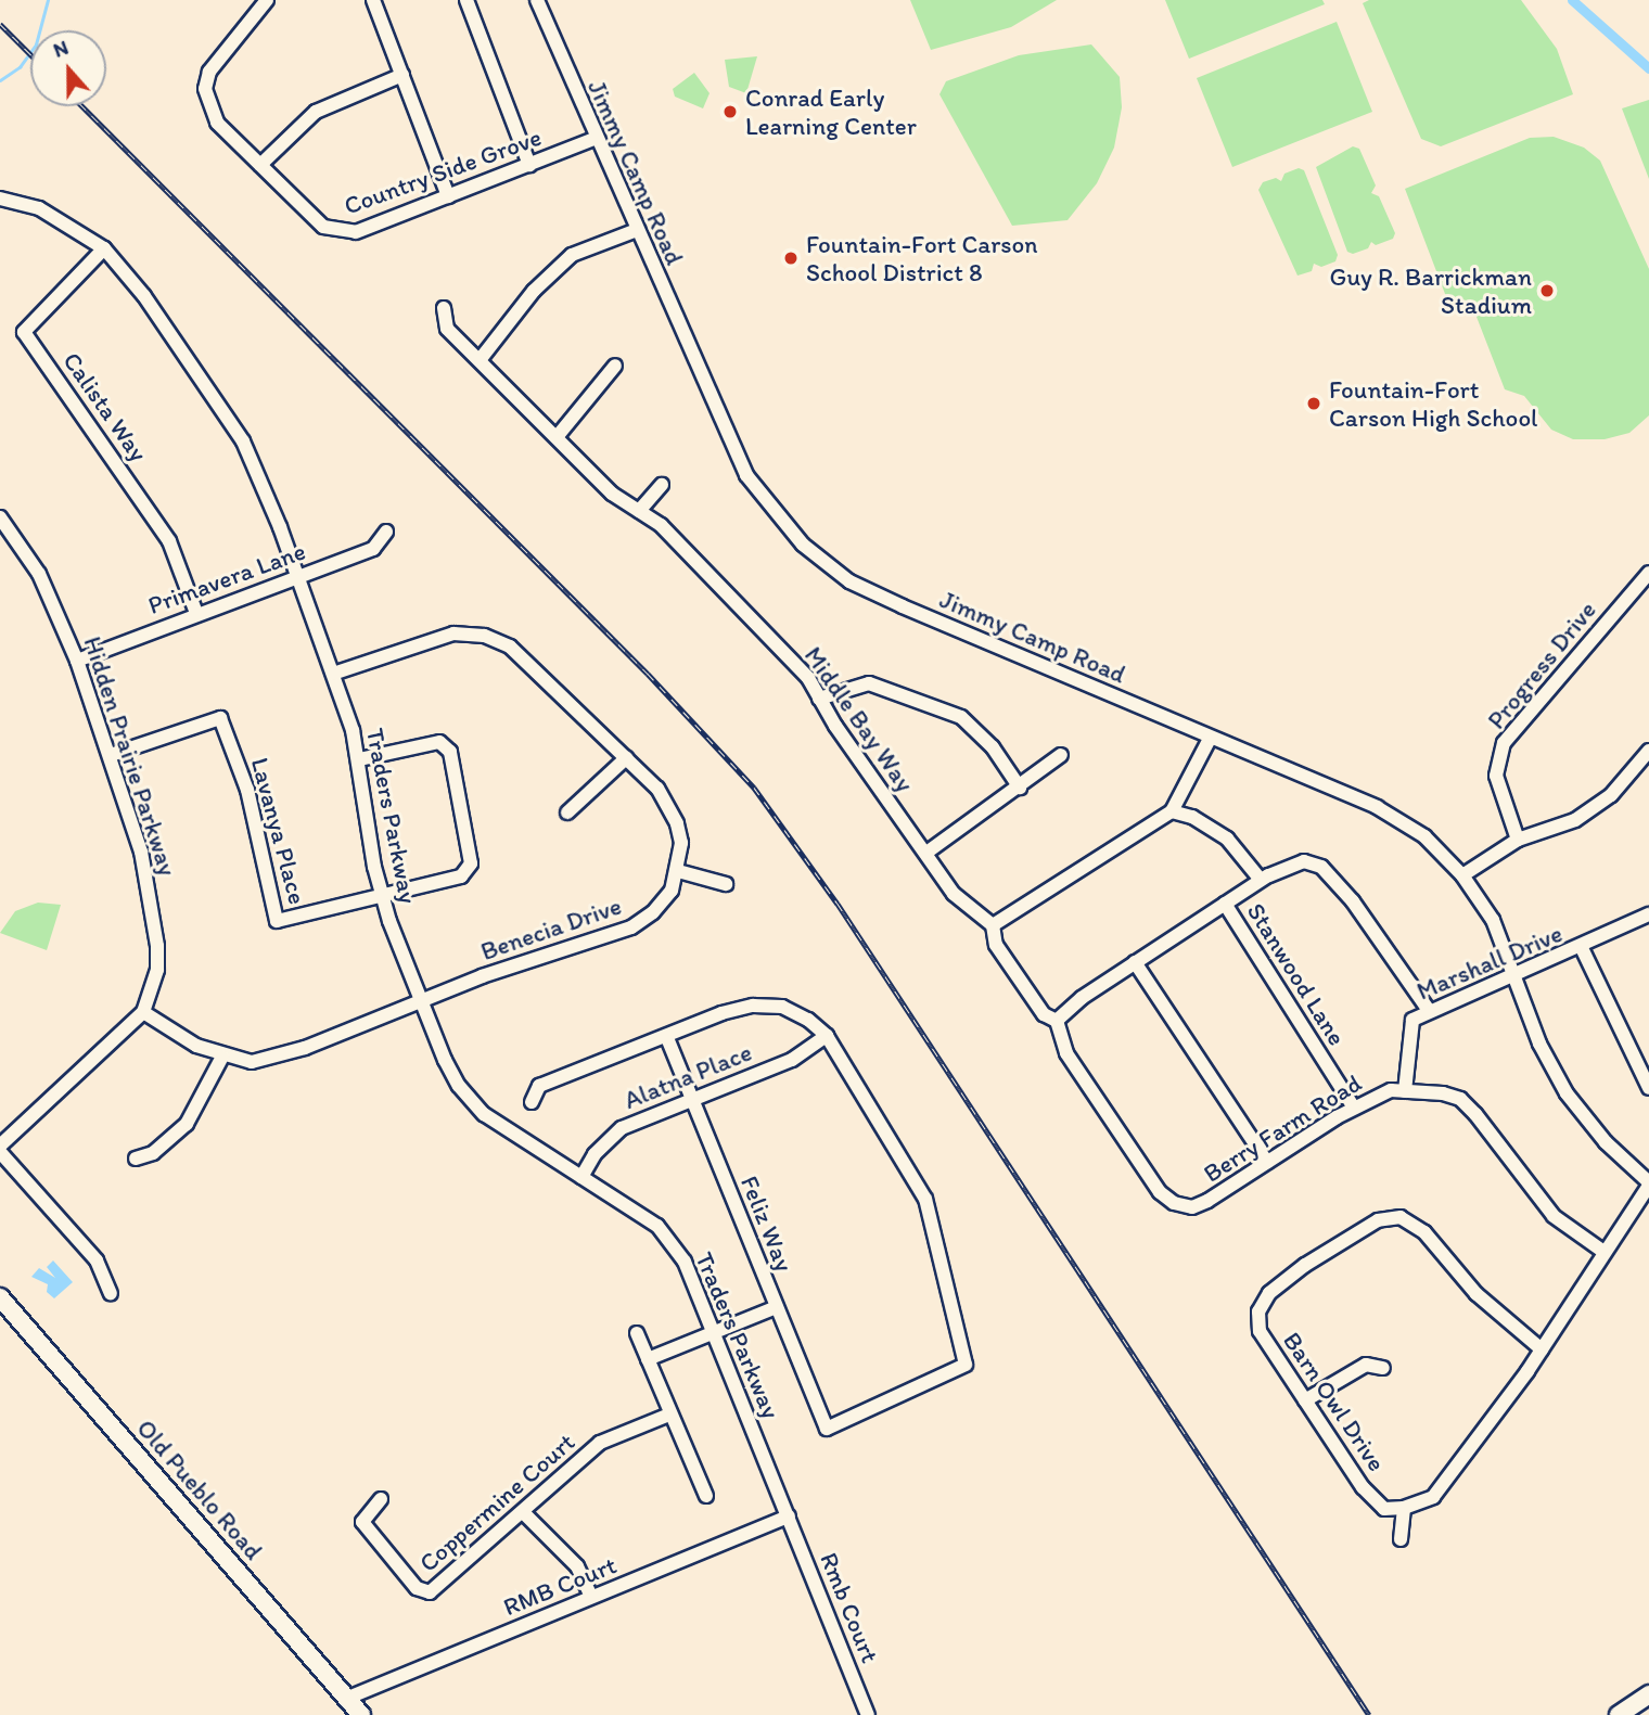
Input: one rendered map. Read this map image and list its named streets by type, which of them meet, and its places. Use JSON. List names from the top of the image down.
{
  "streets": {
    "main road": ["Old Pueblo Road"],
    "street": [
      "Country Side Grove",
      "Jimmy Camp Road",
      "Calista Way",
      "Primavera Lane",
      "Progress Drive",
      "Middle Bay Way",
      "Hidden Prairie Parkway",
      "Traders Parkway",
      "Lavanya Place",
      "Benecia Drive",
      "Marshall Drive",
      "Stanwood Lane",
      "Alatna Place",
      "Berry Farm Road",
      "Feliz Way",
      "Barn Owl Drive",
      "Coppermine Court",
      "RMB Court",
      "Rmb Court"
    ]
  },
  "crossings": [
    ["Country Side Grove", "Jimmy Camp Road"],
    ["Jimmy Camp Road", "Marshall Drive"],
    ["Calista Way", "Primavera Lane"],
    ["Calista Way", "Traders Parkway"],
    ["Primavera Lane", "Hidden Prairie Parkway"],
    ["Primavera Lane", "Traders Parkway"],
    ["Hidden Prairie Parkway", "Lavanya Place"],
    ["Hidden Prairie Parkway", "Benecia Drive"],
    ["Traders Parkway", "Lavanya Place"],
    ["Traders Parkway", "Benecia Drive"],
    ["Traders Parkway", "Alatna Place"],
    ["Traders Parkway", "RMB Court"],
    ["Traders Parkway", "Rmb Court"],
    ["Marshall Drive", "Berry Farm Road"],
    ["Stanwood Lane", "Berry Farm Road"],
    ["Alatna Place", "Feliz Way"],
    ["Old Pueblo Road", "RMB Court"],
    ["RMB Court", "Rmb Court"]
  ],
  "places": [
    "Conrad Early Learning Center",
    "Fountain-Fort Carson School District 8",
    "Guy R. Barrickman Stadium",
    "Fountain-Fort Carson High School"
  ],
  "north": "top"
}
